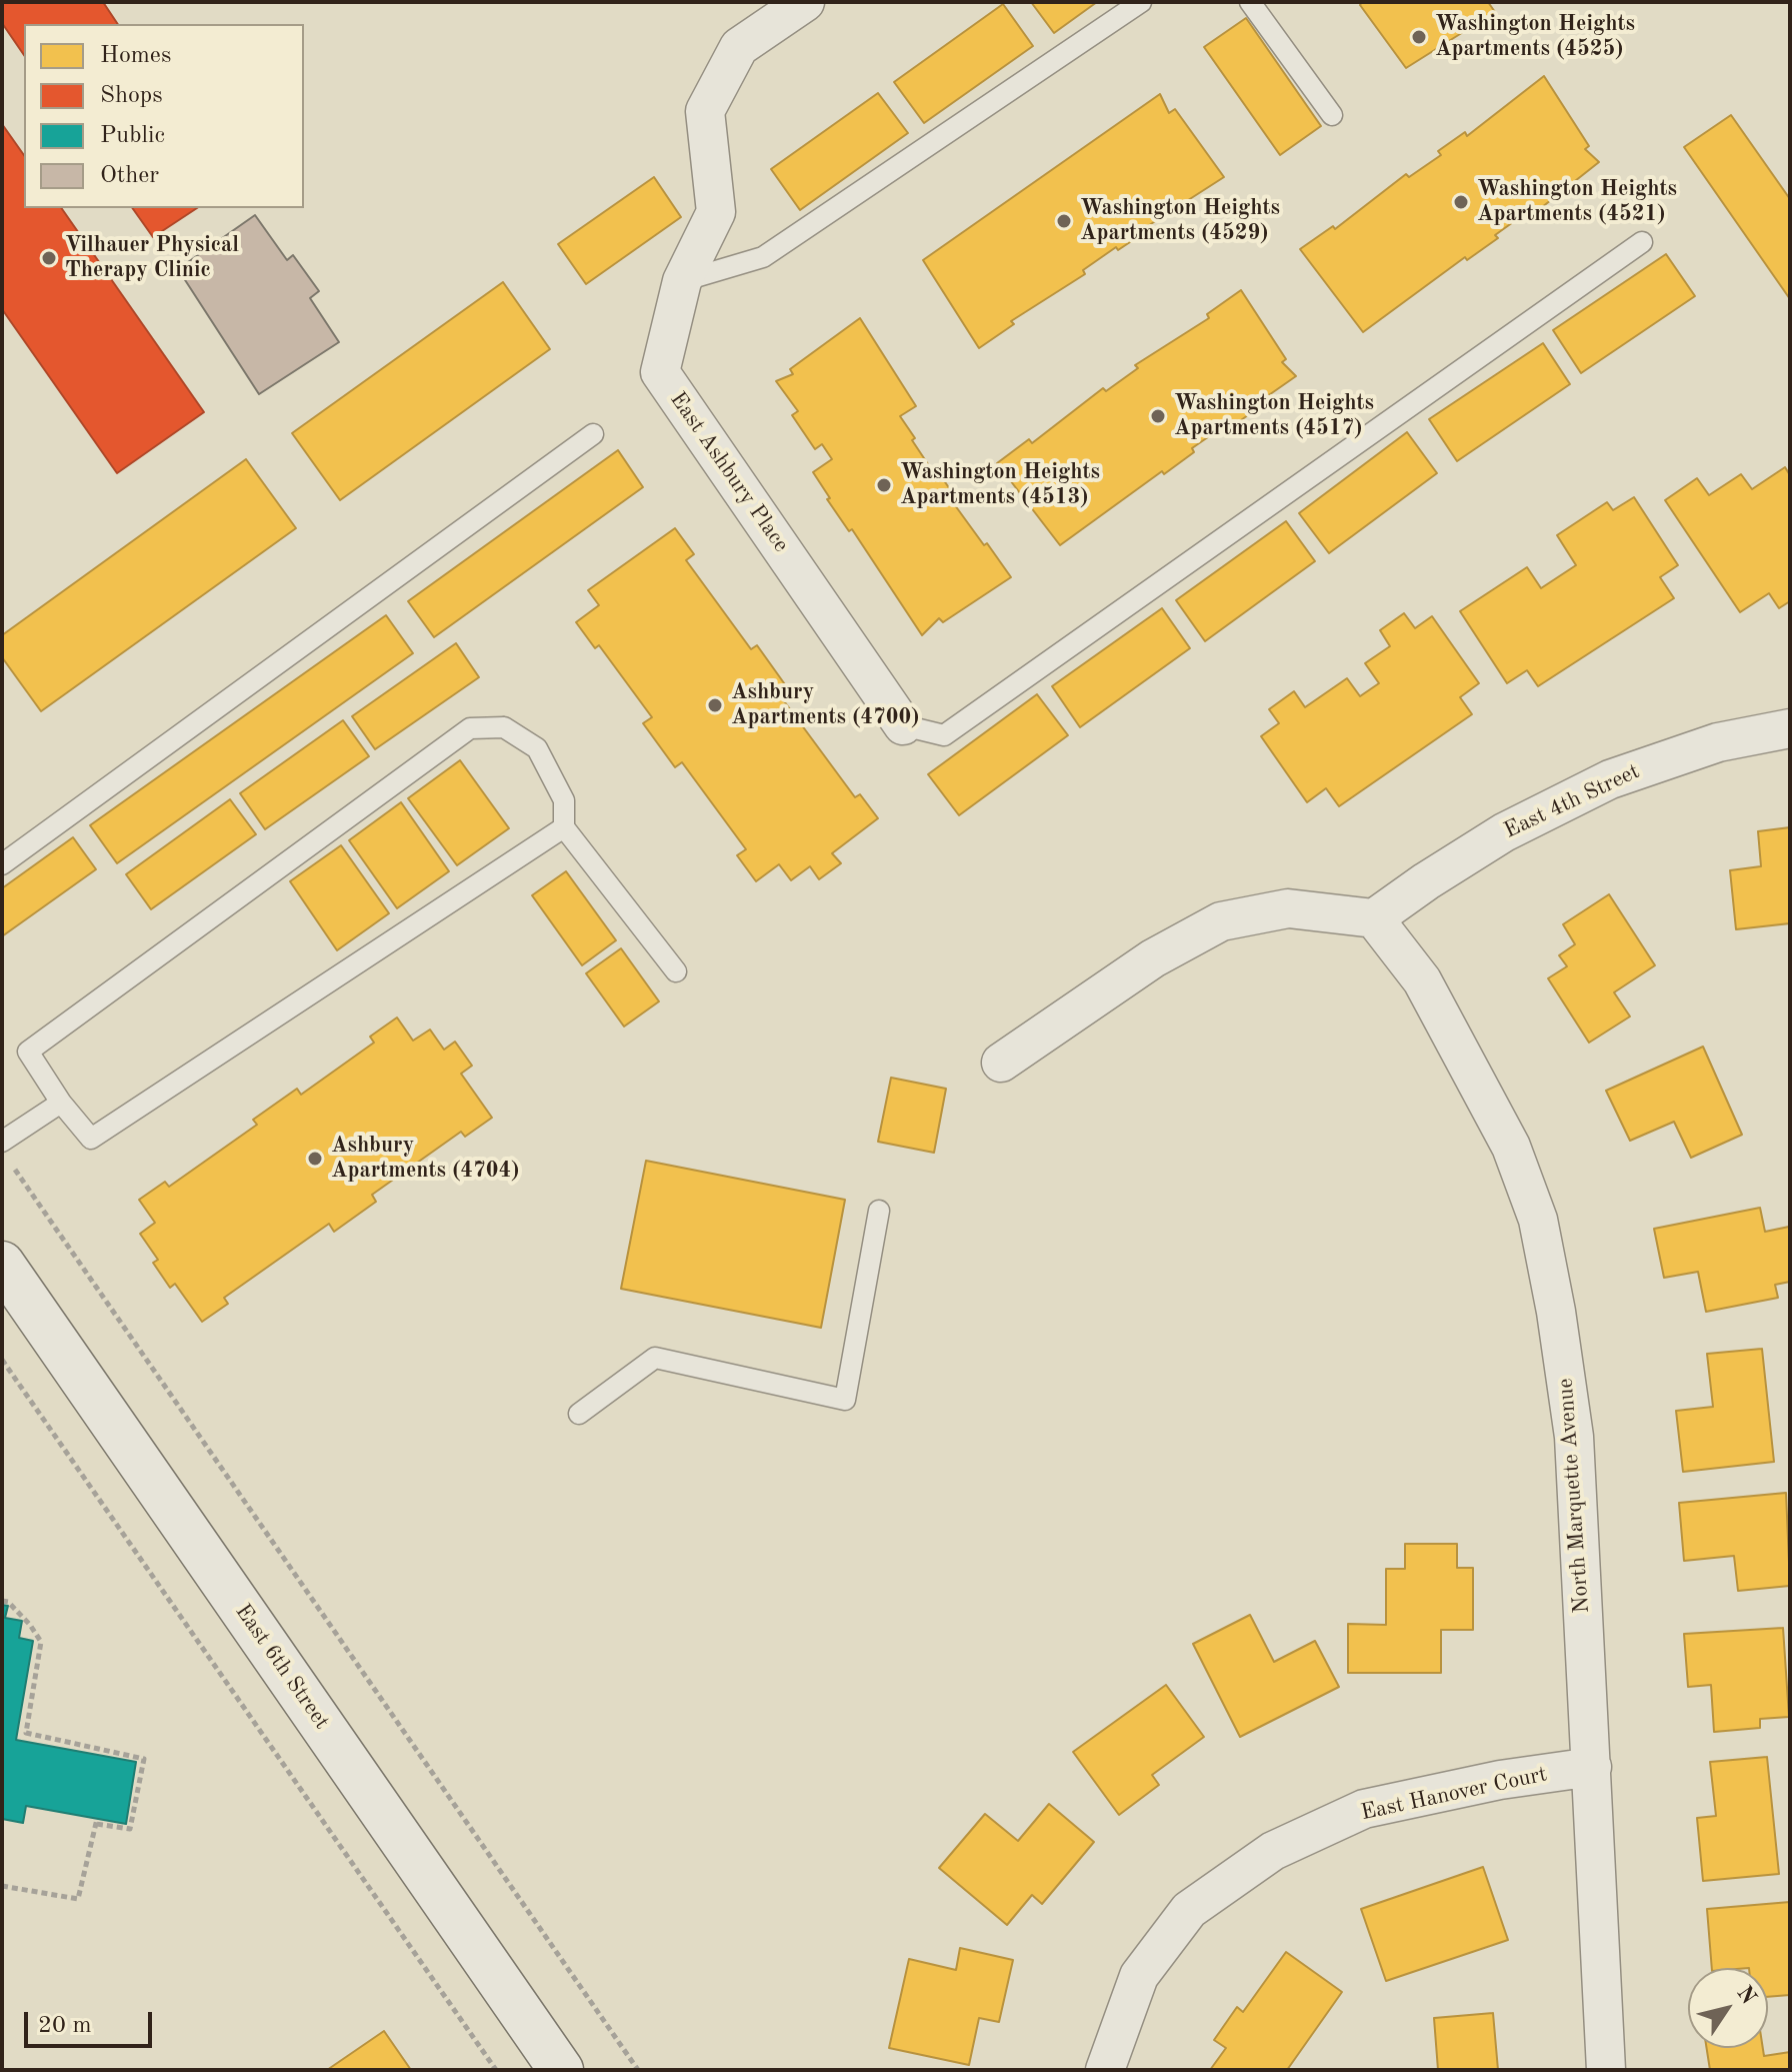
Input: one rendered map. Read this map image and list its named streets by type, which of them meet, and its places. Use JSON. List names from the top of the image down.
{
  "streets": {
    "main road": ["East 6th Street"],
    "street": [
      "East Ashbury Place",
      "East 4th Street",
      "North Marquette Avenue",
      "East Hanover Court"
    ]
  },
  "crossings": [
    ["East 4th Street", "North Marquette Avenue"],
    ["North Marquette Avenue", "East Hanover Court"]
  ],
  "places": [
    "Washington Heights Apartments (4525)",
    "Washington Heights Apartments (4521)",
    "Washington Heights Apartments (4529)",
    "Vilhauer Physical Therapy Clinic",
    "Washington Heights Apartments (4517)",
    "Washington Heights Apartments (4513)",
    "Ashbury Apartments (4700)",
    "Ashbury Apartments (4704)"
  ],
  "legend": [
    "Homes",
    "Shops",
    "Public",
    "Other"
  ],
  "scale_bar": "20 m",
  "north": "top right"
}
